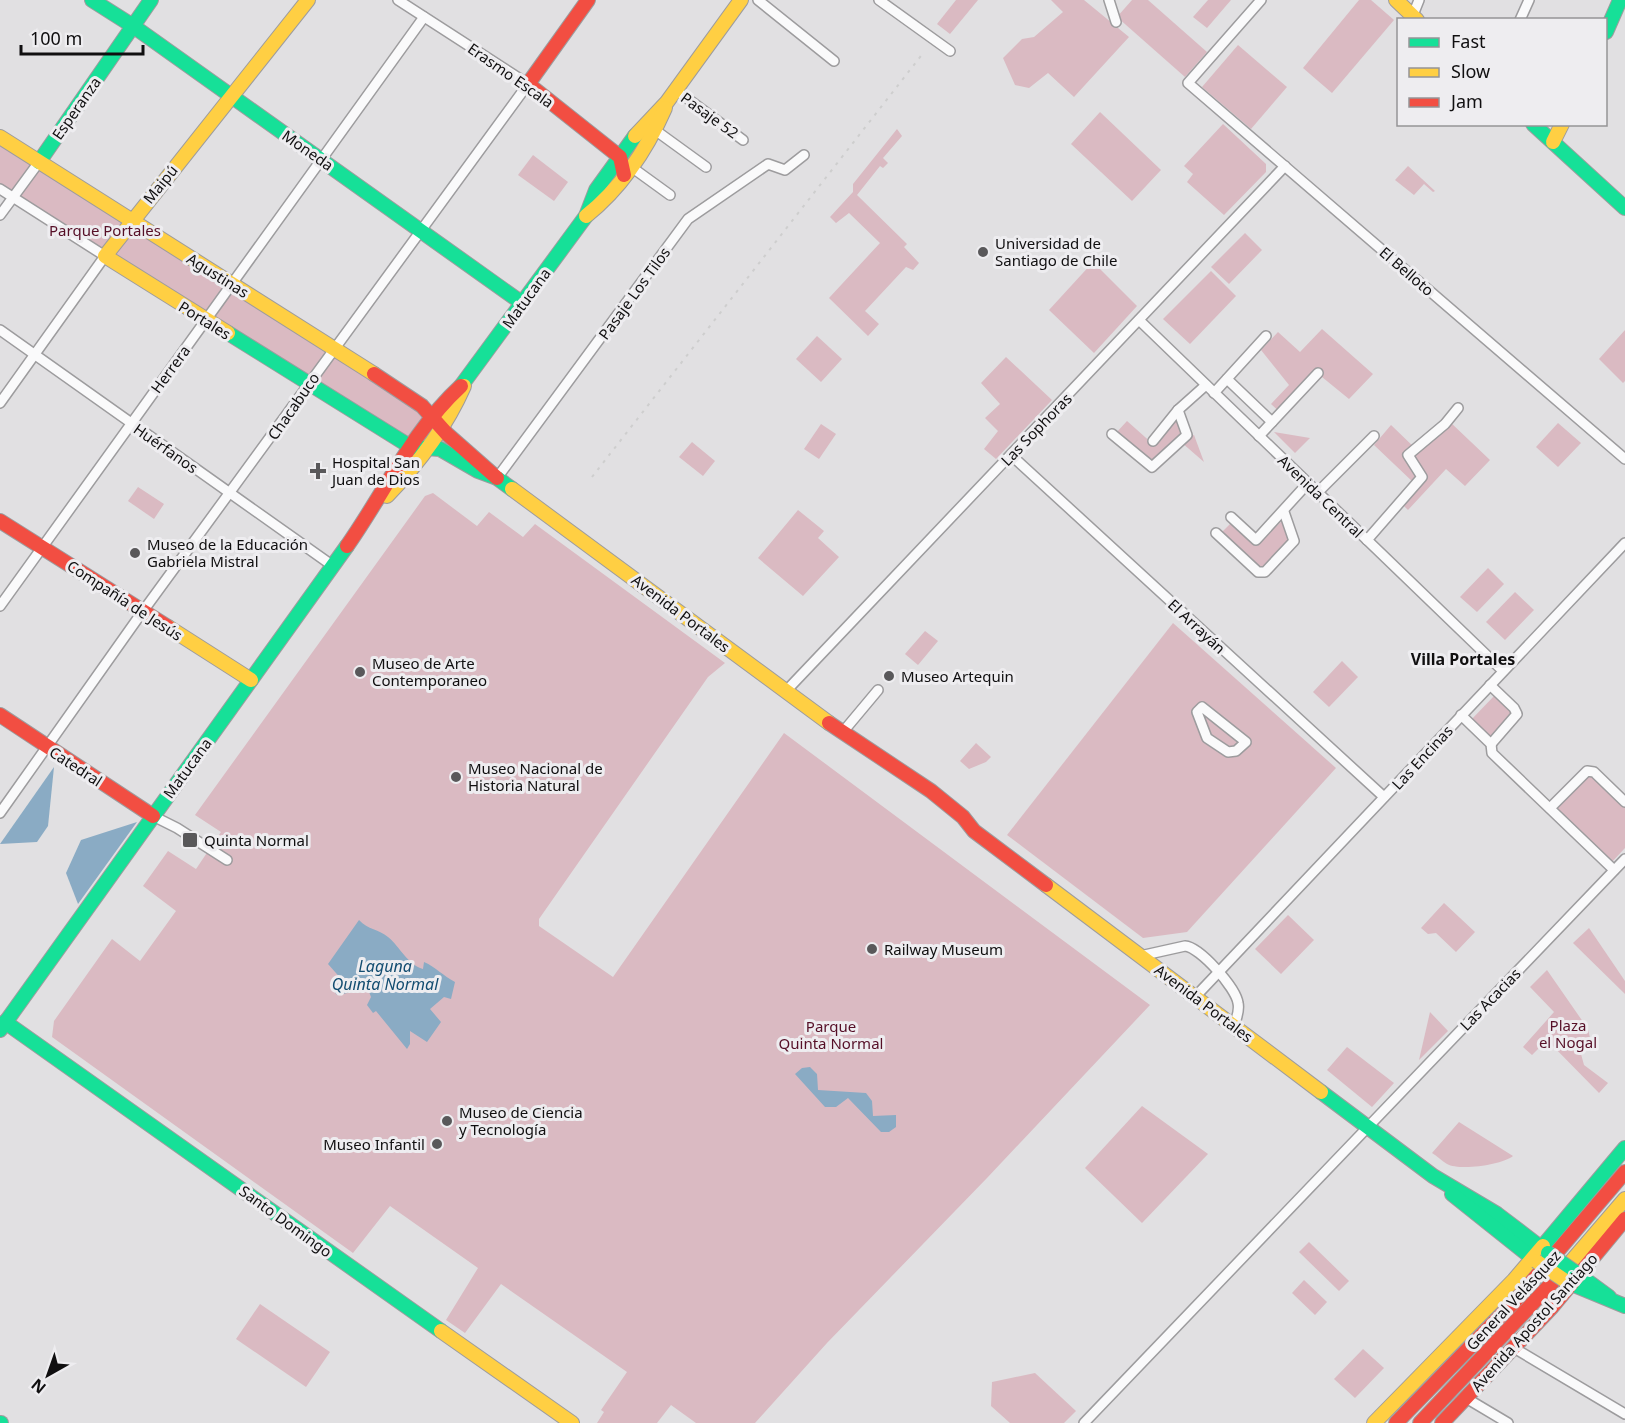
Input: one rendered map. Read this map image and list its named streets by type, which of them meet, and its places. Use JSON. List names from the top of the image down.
{
  "streets": {
    "main road": [
      "Erasmo Escala",
      "Esperanza",
      "Moneda",
      "Maipú",
      "Agustinas",
      "Matucana",
      "Portales",
      "Chacabuco",
      "Compañía de Jesús",
      "Avenida Portales",
      "Catedral",
      "Santo Domingo",
      "General Velásquez",
      "Avenida Apostol Santiago"
    ],
    "street": [
      "Pasaje 52",
      "El Belloto",
      "Pasaje Los Tilos",
      "Herrera",
      "Las Sophoras",
      "Huérfanos",
      "Avenida Central",
      "El Arrayán",
      "Las Encinas",
      "Las Acacias"
    ]
  },
  "crossings": [
    ["Erasmo Escala", "Matucana"],
    ["Erasmo Escala", "Herrera"],
    ["Erasmo Escala", "Chacabuco"],
    ["Esperanza", "Moneda"],
    ["Esperanza", "Agustinas"],
    ["Esperanza", "Portales"],
    ["Pasaje 52", "Matucana"],
    ["Moneda", "Maipú"],
    ["Moneda", "Matucana"],
    ["Moneda", "Herrera"],
    ["Moneda", "Chacabuco"],
    ["Maipú", "Agustinas"],
    ["Maipú", "Portales"],
    ["Maipú", "Huérfanos"],
    ["El Belloto", "Las Sophoras"],
    ["Agustinas", "Matucana"],
    ["Agustinas", "Herrera"],
    ["Agustinas", "Chacabuco"],
    ["Agustinas", "Avenida Portales"],
    ["Pasaje Los Tilos", "Avenida Portales"],
    ["Matucana", "Portales"],
    ["Matucana", "Huérfanos"],
    ["Matucana", "Compañía de Jesús"],
    ["Matucana", "Avenida Portales"],
    ["Matucana", "Catedral"],
    ["Matucana", "Santo Domingo"],
    ["Portales", "Herrera"],
    ["Portales", "Chacabuco"],
    ["Portales", "Avenida Portales"],
    ["Herrera", "Huérfanos"],
    ["Herrera", "Compañía de Jesús"],
    ["Chacabuco", "Huérfanos"],
    ["Chacabuco", "Compañía de Jesús"],
    ["Chacabuco", "Catedral"],
    ["Las Sophoras", "Avenida Central"],
    ["Las Sophoras", "Avenida Portales"],
    ["Las Sophoras", "El Arrayán"],
    ["Avenida Central", "Las Encinas"],
    ["Avenida Portales", "Las Encinas"],
    ["Avenida Portales", "Las Acacias"],
    ["Avenida Portales", "Avenida Apostol Santiago"],
    ["El Arrayán", "Las Encinas"]
  ],
  "districts": ["Villa Portales"],
  "water": ["Laguna Quinta Normal"],
  "parks": ["Parque Portales", "Plaza el Nogal", "Parque Quinta Normal"],
  "places": {
    "other": [
      "Universidad de Santiago de Chile",
      "Museo de la Educación Gabriela Mistral",
      "Museo de Arte Contemporaneo",
      "Museo Artequin",
      "Museo Nacional de Historia Natural",
      "Railway Museum",
      "Museo de Ciencia y Tecnología",
      "Museo Infantil"
    ],
    "health": ["Hospital San Juan de Dios"],
    "transit": ["Quinta Normal"]
  },
  "legend": ["Fast", "Slow", "Jam"],
  "scale_bar": "100 m",
  "north": "bottom left"
}
